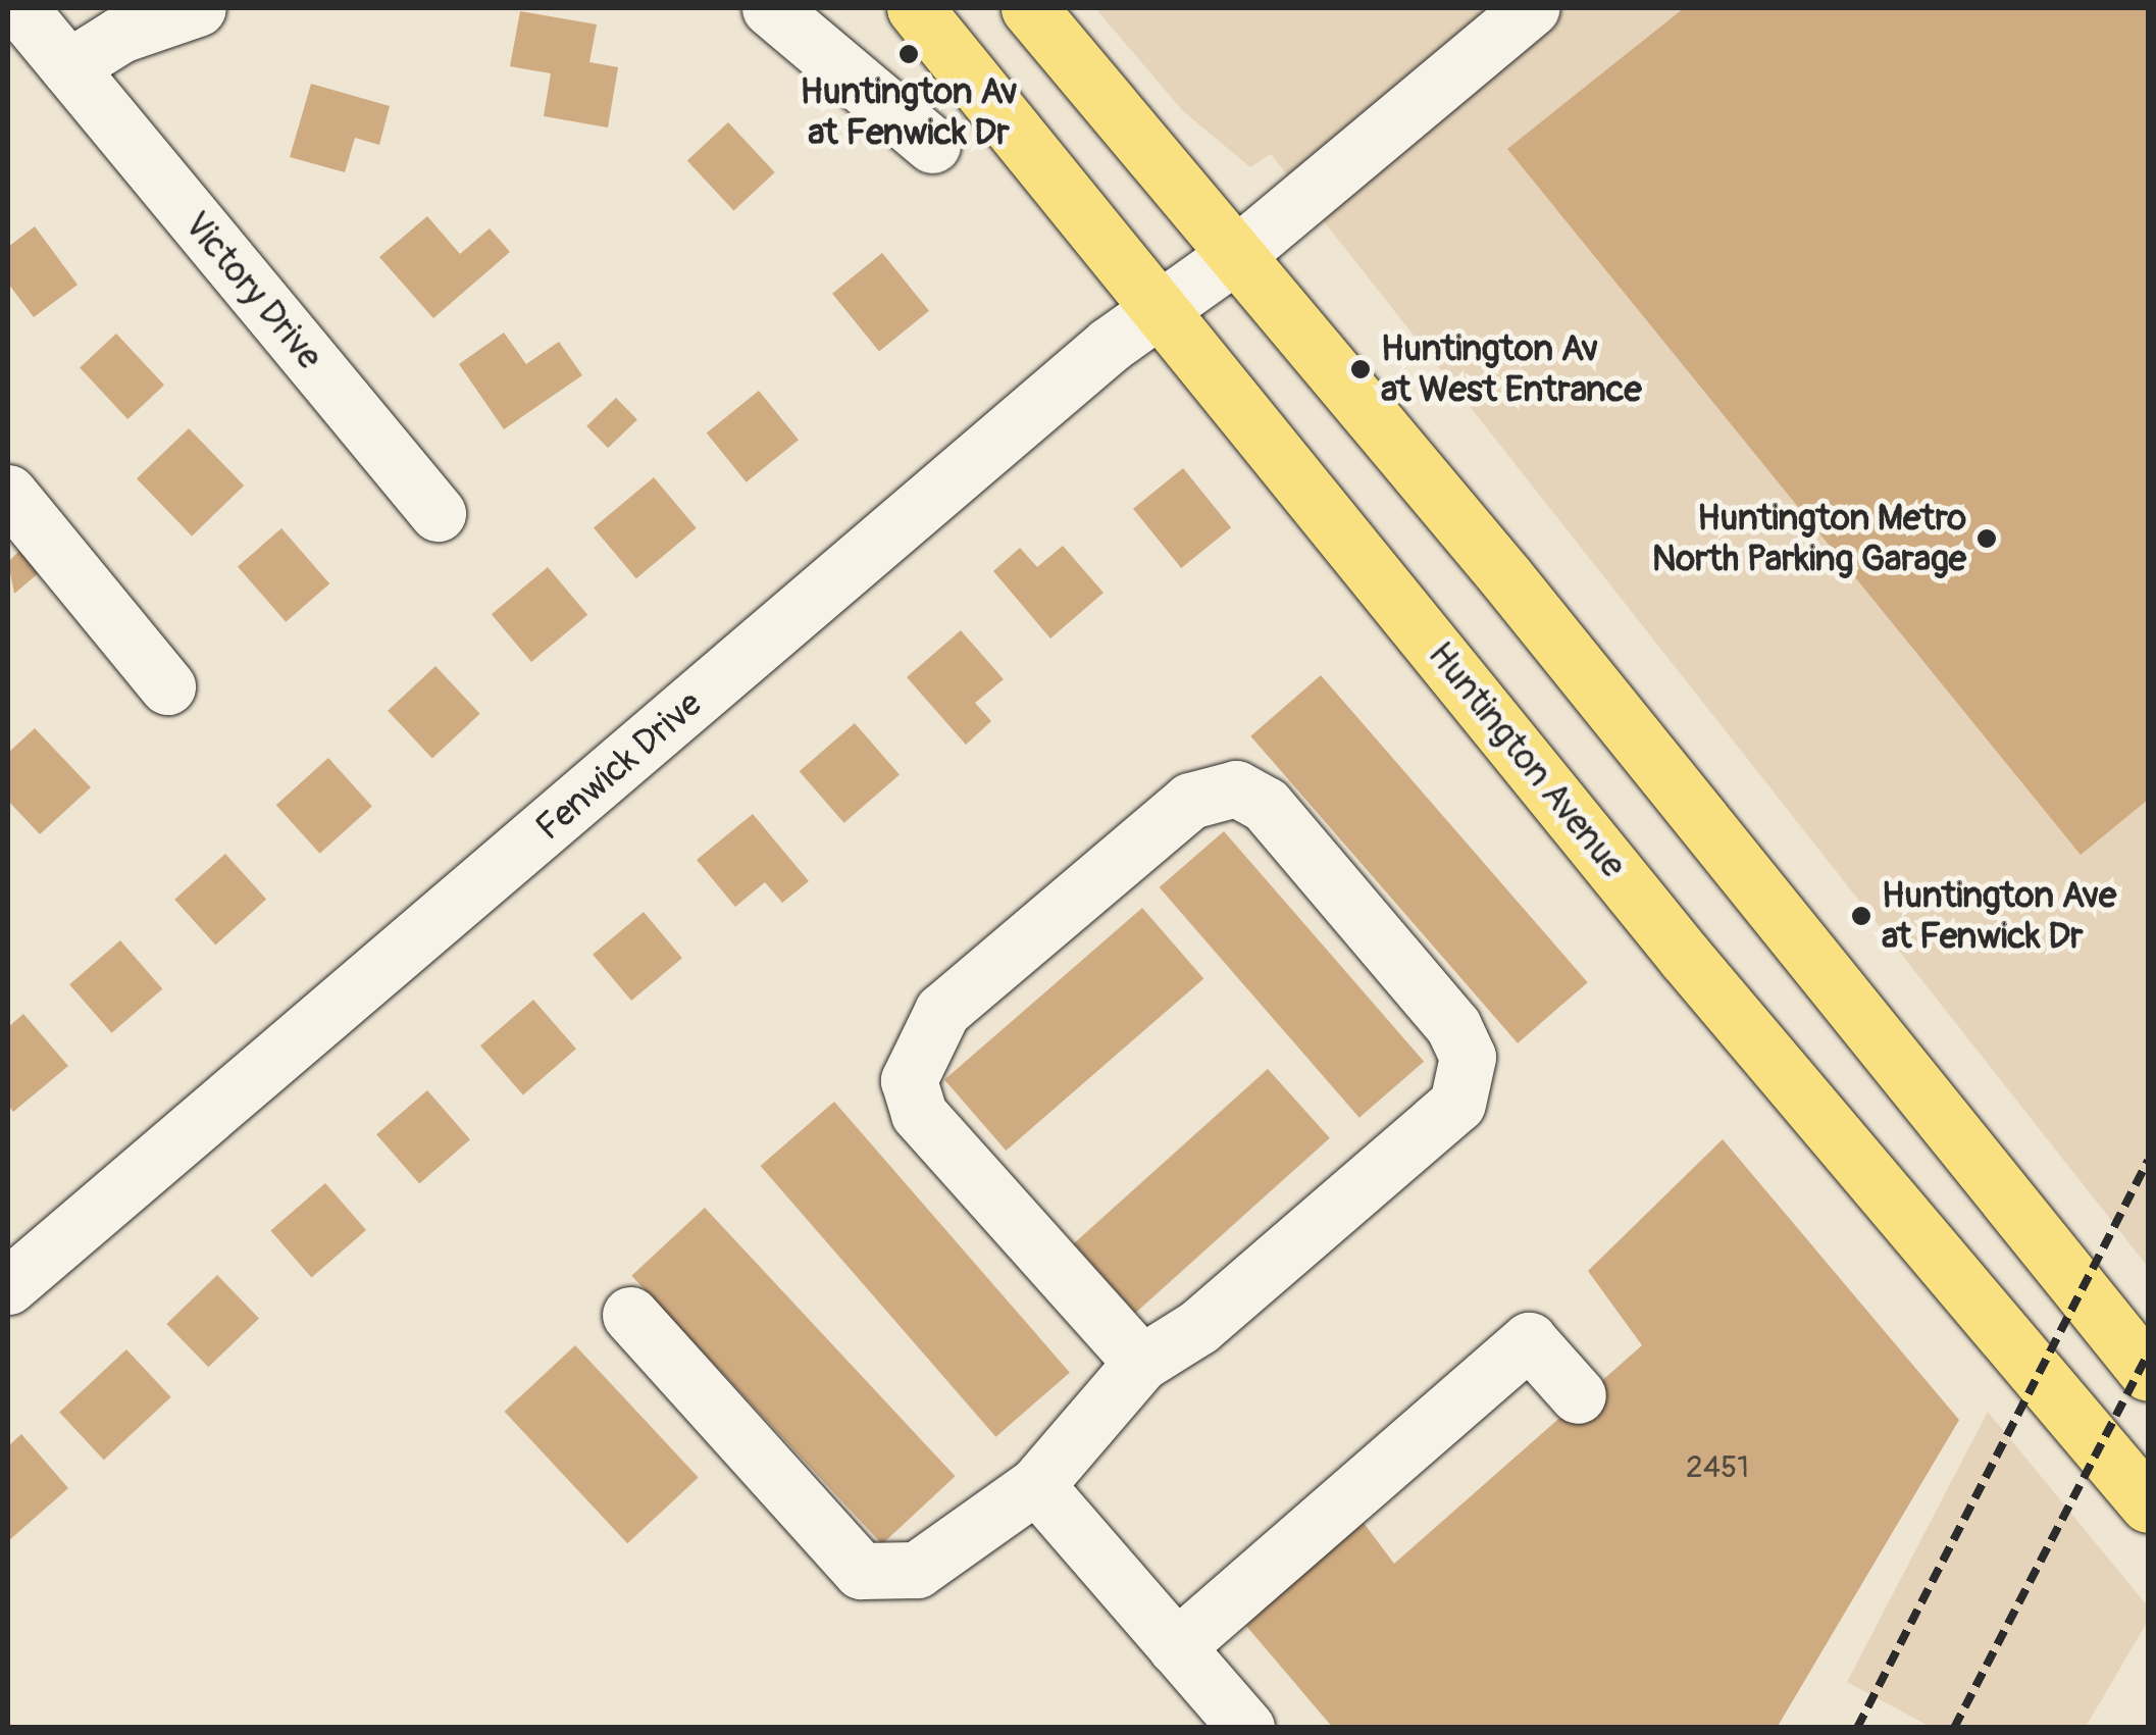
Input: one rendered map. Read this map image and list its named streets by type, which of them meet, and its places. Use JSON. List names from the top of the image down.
{
  "streets": {
    "main road": ["Huntington Avenue"],
    "street": ["Victory Drive", "Fenwick Drive"]
  },
  "crossings": [
    ["Huntington Avenue", "Fenwick Drive"]
  ],
  "places": [
    "Huntington Av at Fenwick Dr",
    "Huntington Av at West Entrance",
    "Huntington Metro North Parking Garage",
    "Huntington Ave at Fenwick Dr"
  ],
  "house_numbers": ["2451"]
}
